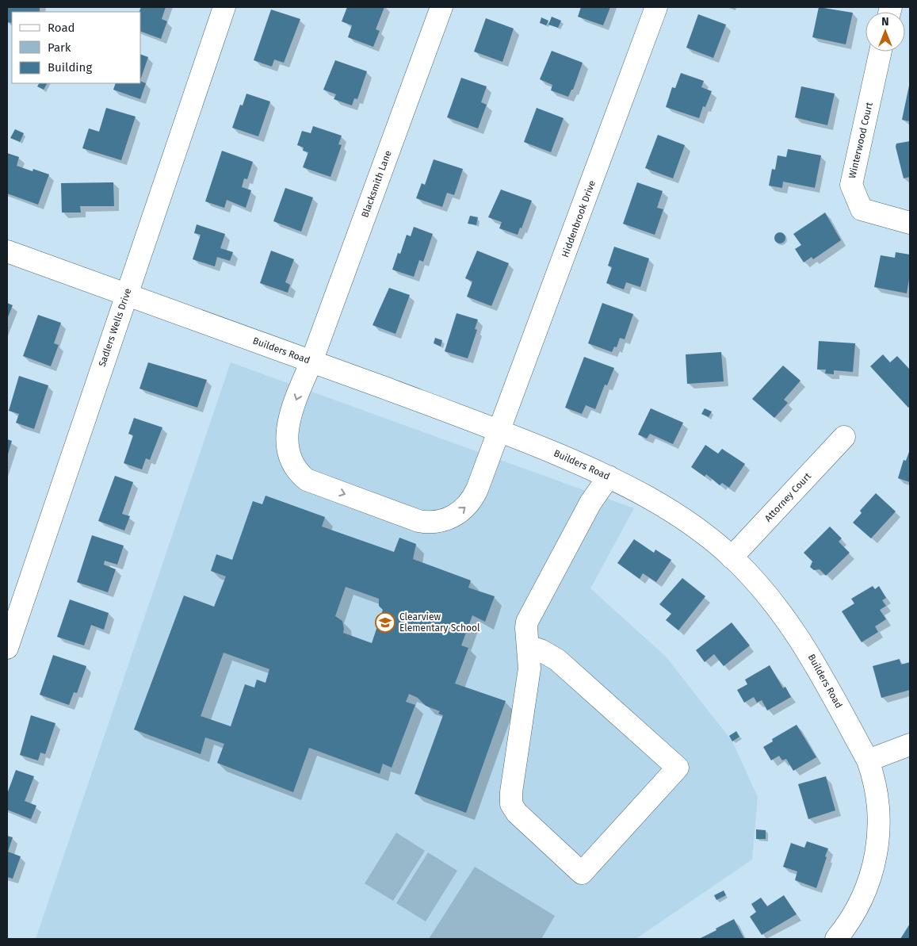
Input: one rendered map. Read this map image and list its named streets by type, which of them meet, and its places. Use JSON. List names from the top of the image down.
{
  "streets": {
    "street": [
      "Winterwood Court",
      "Blacksmith Lane",
      "Hiddenbrook Drive",
      "Sadlers Wells Drive",
      "Builders Road",
      "Attorney Court"
    ]
  },
  "crossings": [
    ["Blacksmith Lane", "Hiddenbrook Drive"],
    ["Blacksmith Lane", "Builders Road"],
    ["Hiddenbrook Drive", "Builders Road"],
    ["Sadlers Wells Drive", "Builders Road"],
    ["Builders Road", "Attorney Court"]
  ],
  "places": {
    "school or university": ["Clearview Elementary School"]
  },
  "legend": ["Road", "Park", "Building"],
  "north": "top"
}
